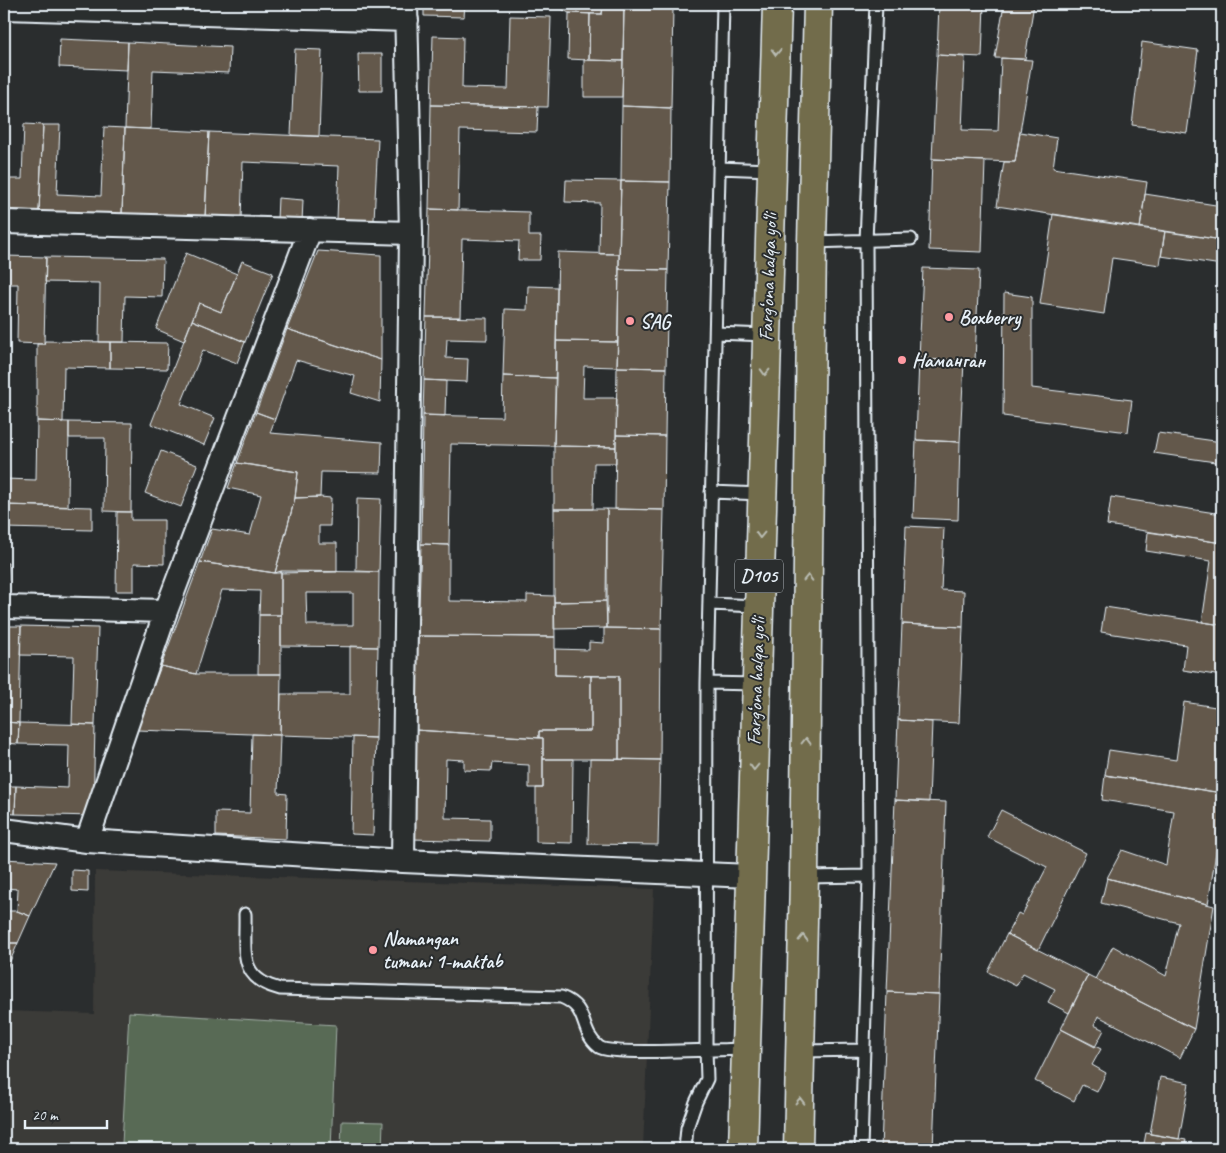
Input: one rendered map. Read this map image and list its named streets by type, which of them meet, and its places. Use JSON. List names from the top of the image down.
{
  "streets": {
    "highway": ["Farg‘ona halqa yo‘li", "D105"]
  },
  "places": [
    "Boxberry",
    "SAG",
    "Наманган",
    "Namangan tumani 1-maktab"
  ],
  "scale_bar": "20 m"
}
